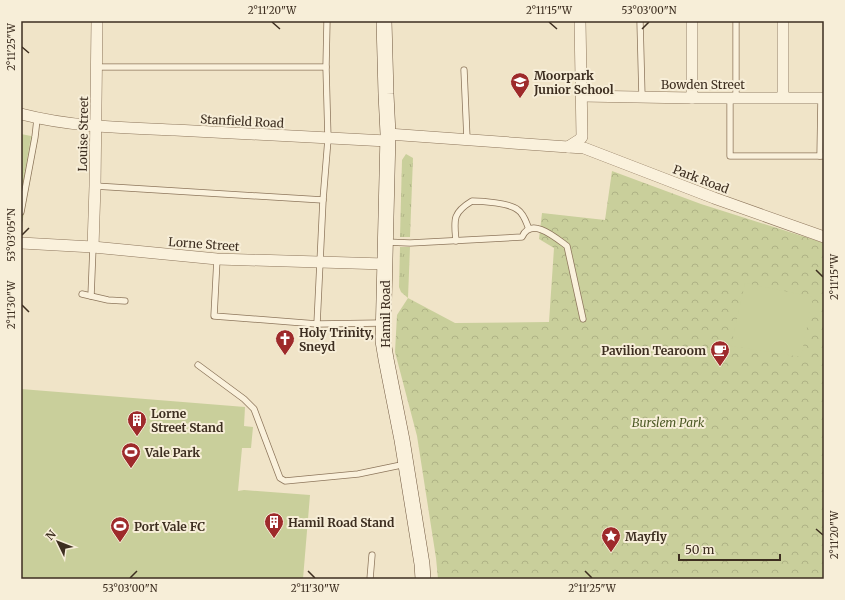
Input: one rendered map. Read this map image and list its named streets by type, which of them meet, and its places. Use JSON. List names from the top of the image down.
{
  "streets": {
    "street": [
      "Bowden Street",
      "Stanfield Road",
      "Louise Street",
      "Park Road",
      "Lorne Street",
      "Hamil Road"
    ]
  },
  "crossings": [
    ["Stanfield Road", "Louise Street"],
    ["Stanfield Road", "Park Road"],
    ["Stanfield Road", "Hamil Road"],
    ["Louise Street", "Lorne Street"],
    ["Park Road", "Hamil Road"],
    ["Lorne Street", "Hamil Road"]
  ],
  "parks": ["Burslem Park"],
  "places": {
    "school or university": ["Moorpark Junior School"],
    "church": ["Holy Trinity, Sneyd"],
    "cafe": ["Pavilion Tearoom"],
    "building": ["Lorne Street Stand", "Hamil Road Stand"],
    "sports": ["Vale Park", "Port Vale FC"],
    "place": ["Mayfly"]
  },
  "scale_bar": "50 m",
  "north": "top left",
  "coordinates": [
    "2°11'20\"W",
    "2°11'15\"W",
    "53°03'00\"N",
    "2°11'25\"W",
    "53°03'05\"N",
    "2°11'30\"W"
  ]
}
